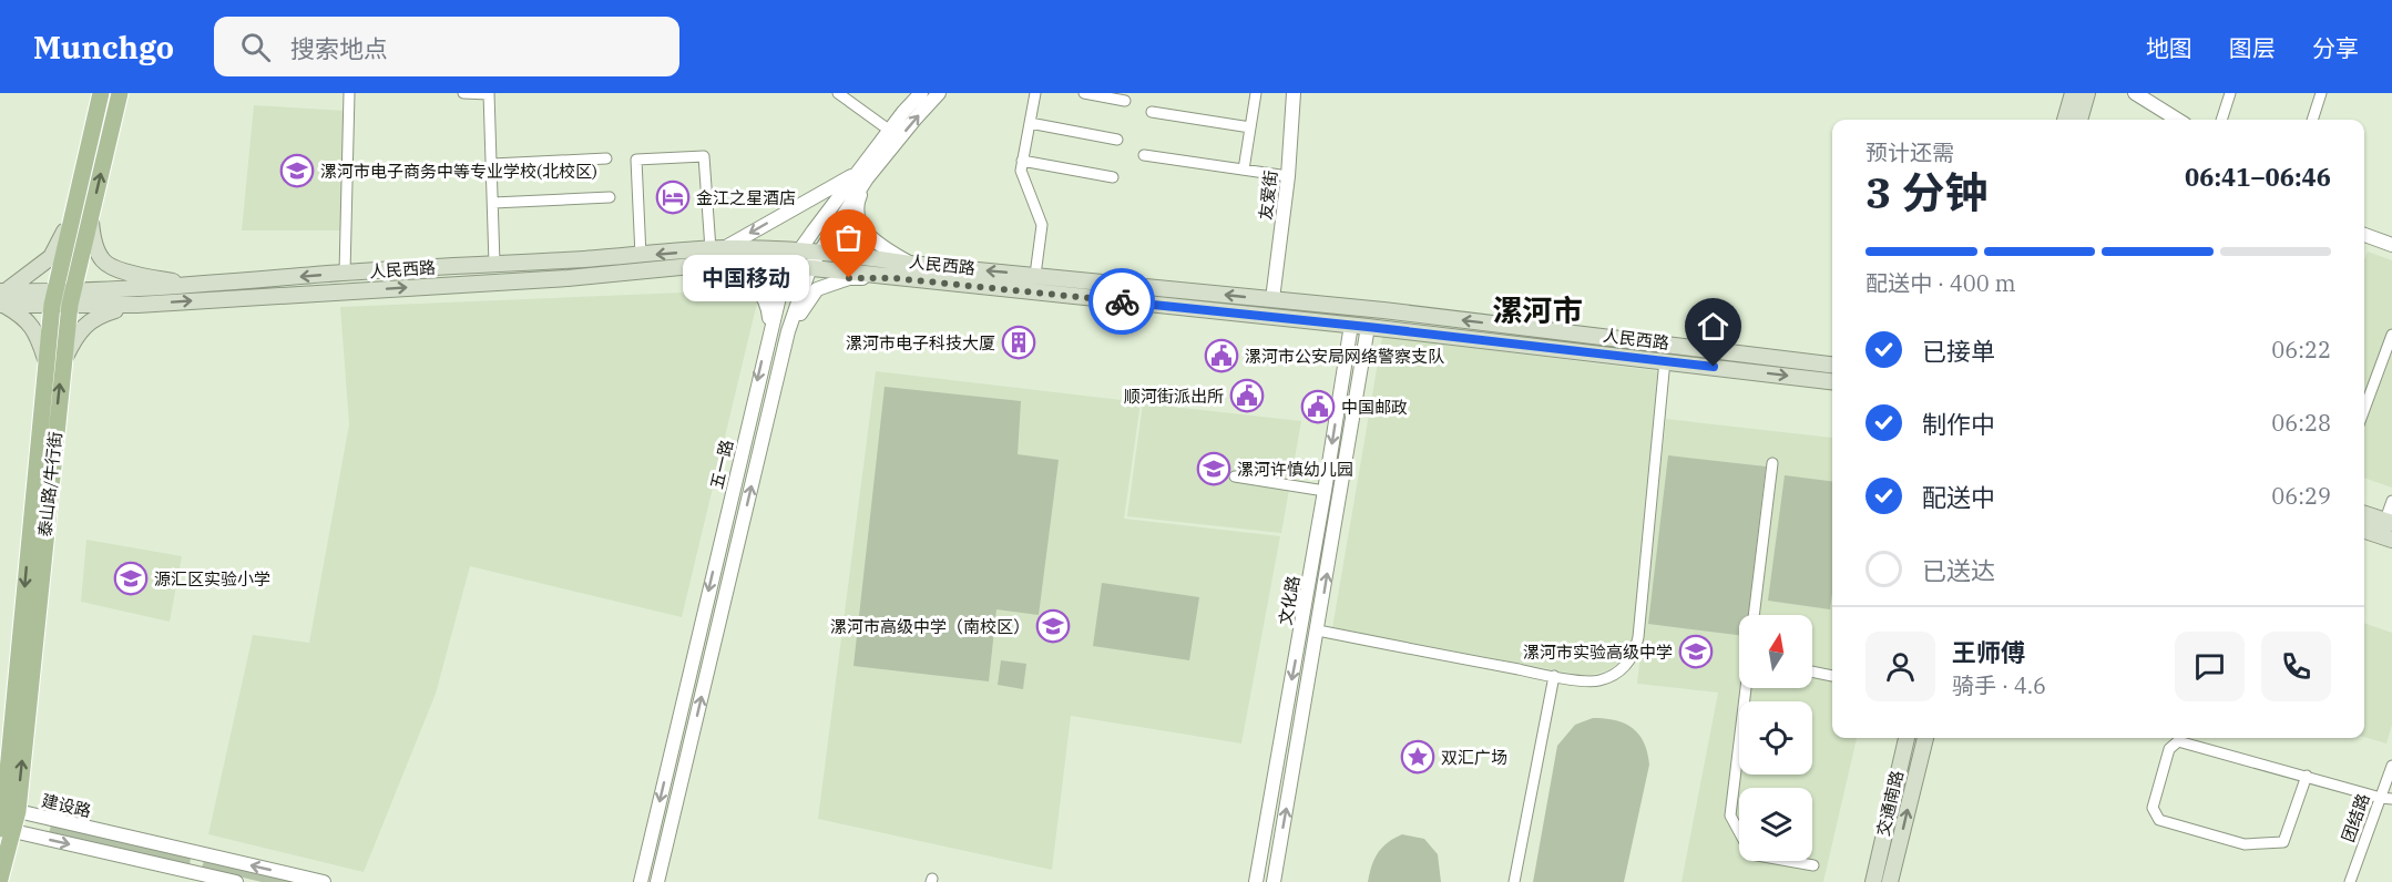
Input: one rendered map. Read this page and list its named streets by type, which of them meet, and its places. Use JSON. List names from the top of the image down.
{
  "streets": {
    "main road": ["人民西路", "泰山路/牛行街", "交通南路"],
    "street": [
      "友爱街",
      "五一路",
      "文化路",
      "建设路",
      "团结路"
    ]
  },
  "crossings": [
    ["友爱街", "人民西路"],
    ["人民西路", "五一路"],
    ["人民西路", "泰山路/牛行街"],
    ["人民西路", "文化路"],
    ["泰山路/牛行街", "建设路"]
  ],
  "districts": ["漯河市"],
  "places": {
    "school or university": [
      "漯河市电子商务中等专业学校(北校区)",
      "漯河许慎幼儿园",
      "源汇区实验小学",
      "漯河市高级中学（南校区）",
      "漯河市实验高级中学"
    ],
    "hotel": ["金江之星酒店"],
    "other": ["中国移动"],
    "building": ["漯河市电子科技大厦"],
    "public building": ["漯河市公安局网络警察支队", "顺河街派出所", "中国邮政"],
    "place": ["双汇广场"]
  },
  "north": "top",
  "page": {
    "header": "Munchgo",
    "search": "搜索地点",
    "nav": ["地图", "图层", "分享"],
    "heading": ["3 分钟", "预计还需", "06:41–06:46"],
    "panel": ["王师傅", "骑手 · 4.6"],
    "bar": "配送中 · 400 m",
    "bubble": "中国移动",
    "list": [
      ["已接单", "06:22"],
      ["制作中", "06:28"],
      ["配送中", "06:29"],
      "已送达"
    ]
  }
}
